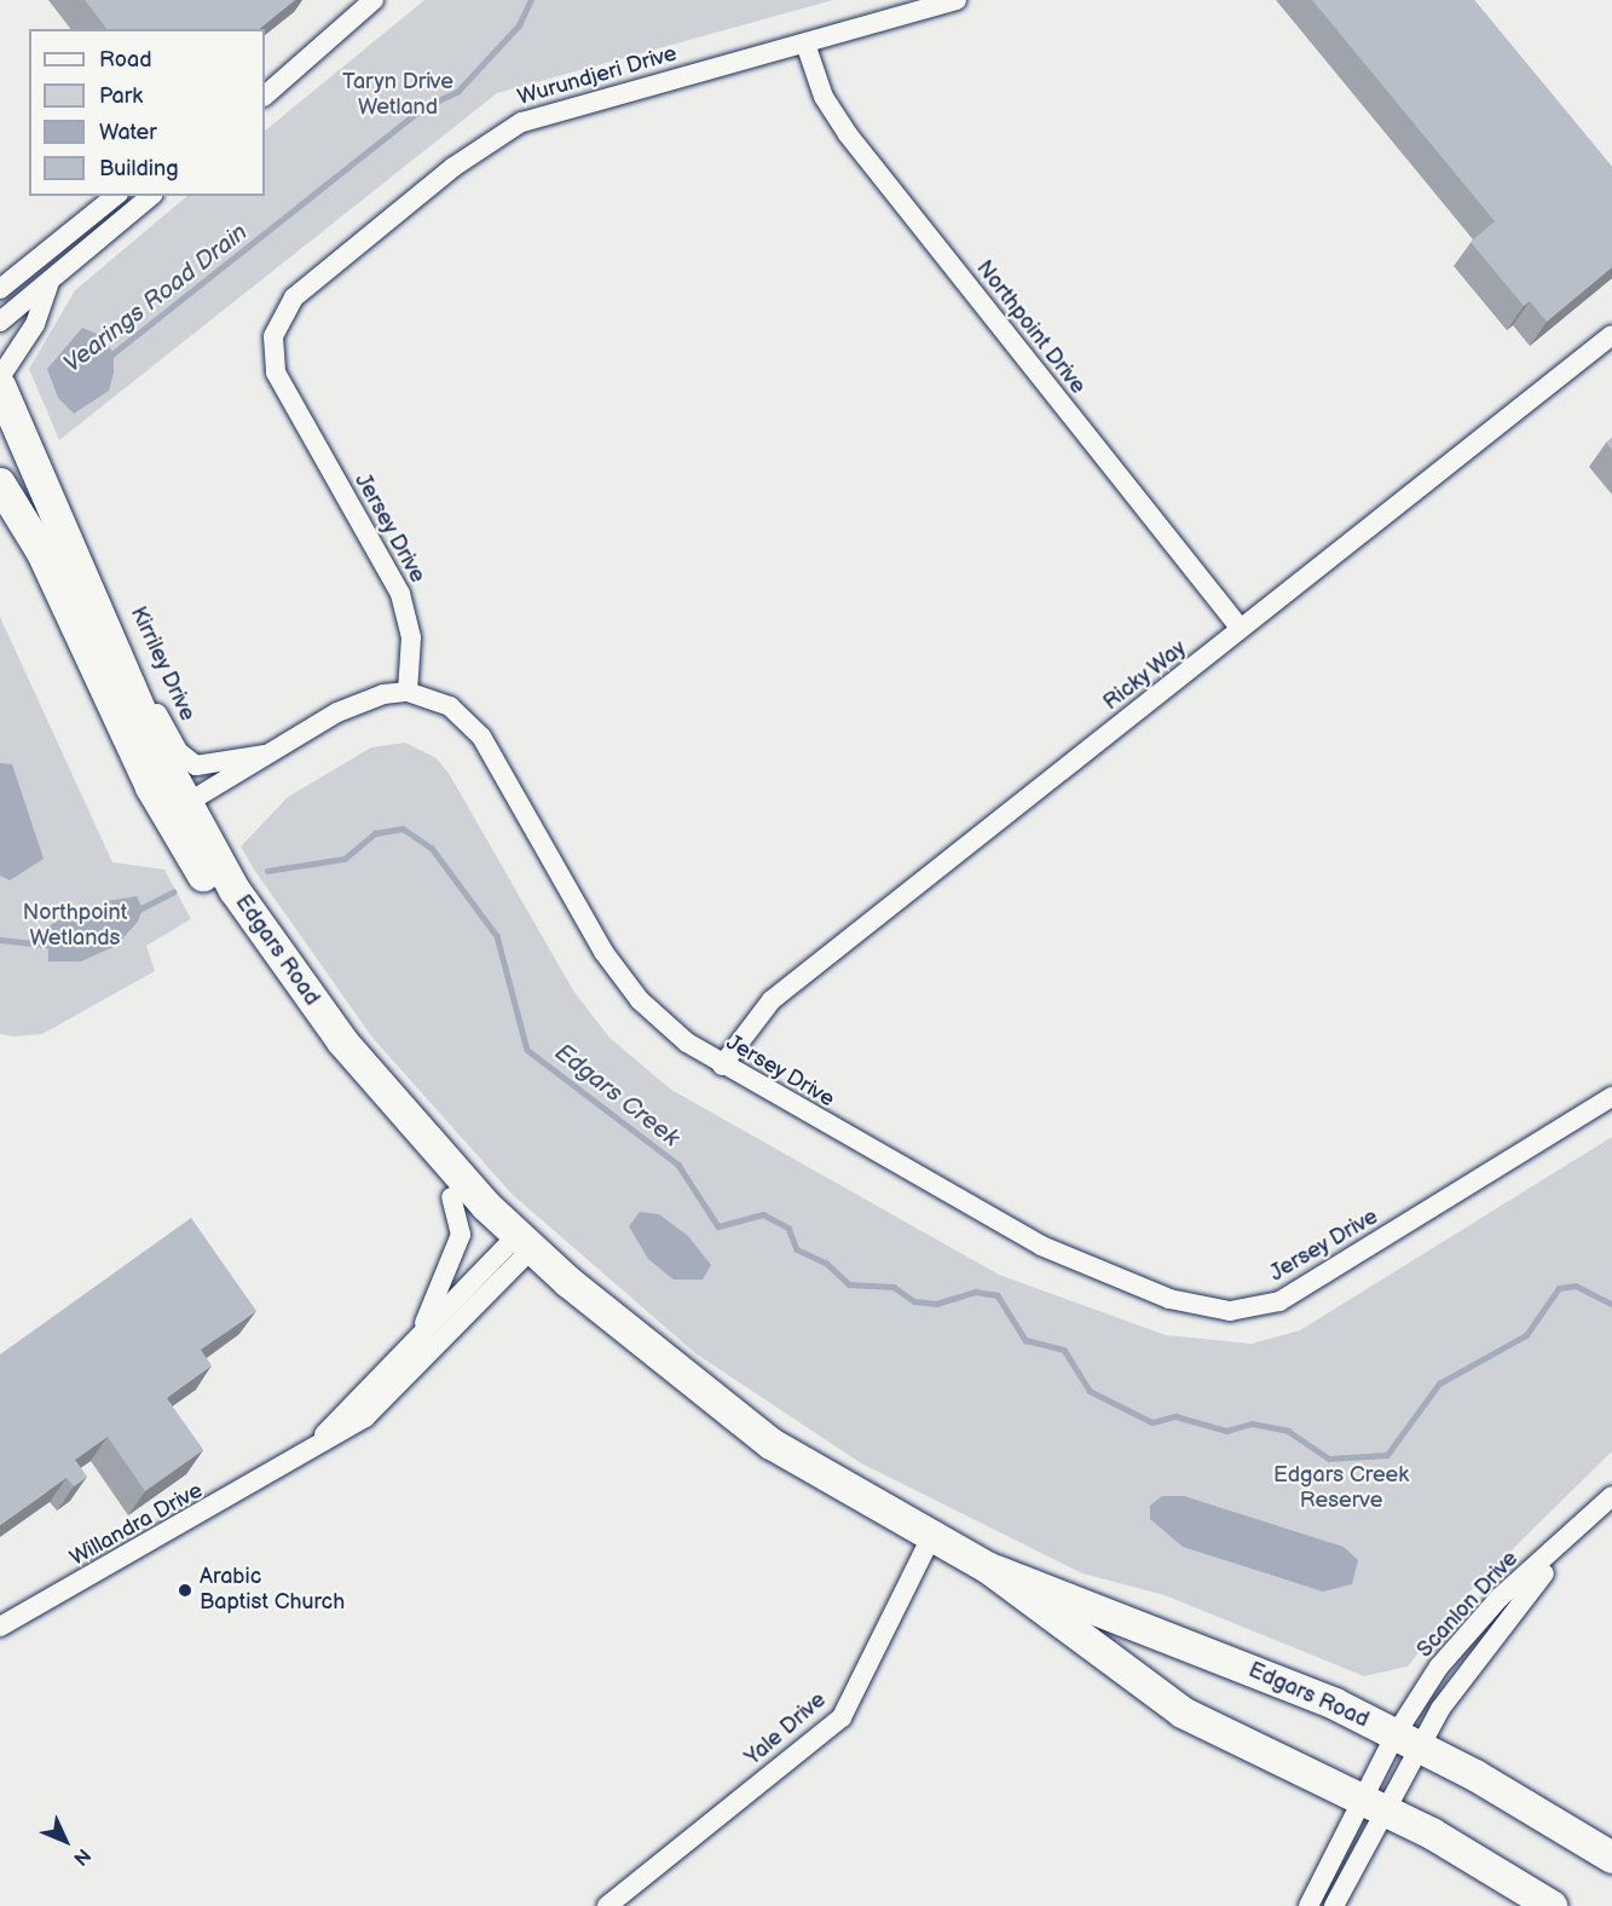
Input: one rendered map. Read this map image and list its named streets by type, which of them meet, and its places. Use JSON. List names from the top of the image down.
{
  "streets": {
    "main road": ["Edgars Road"],
    "street": [
      "Wurundjeri Drive",
      "Northpoint Drive",
      "Jersey Drive",
      "Kirriley Drive",
      "Ricky Way",
      "Willandra Drive",
      "Scanlon Drive",
      "Yale Drive"
    ]
  },
  "crossings": [
    ["Wurundjeri Drive", "Northpoint Drive"],
    ["Wurundjeri Drive", "Jersey Drive"],
    ["Northpoint Drive", "Ricky Way"],
    ["Jersey Drive", "Kirriley Drive"],
    ["Jersey Drive", "Ricky Way"],
    ["Kirriley Drive", "Edgars Road"],
    ["Edgars Road", "Willandra Drive"],
    ["Edgars Road", "Scanlon Drive"],
    ["Edgars Road", "Yale Drive"]
  ],
  "water": ["Vearings Road Drain", "Edgars Creek"],
  "parks": ["Taryn Drive Wetland", "Northpoint Wetlands", "Edgars Creek Reserve"],
  "places": ["Arabic Baptist Church"],
  "legend": [
    "Road",
    "Park",
    "Water",
    "Building"
  ],
  "north": "bottom right"
}
